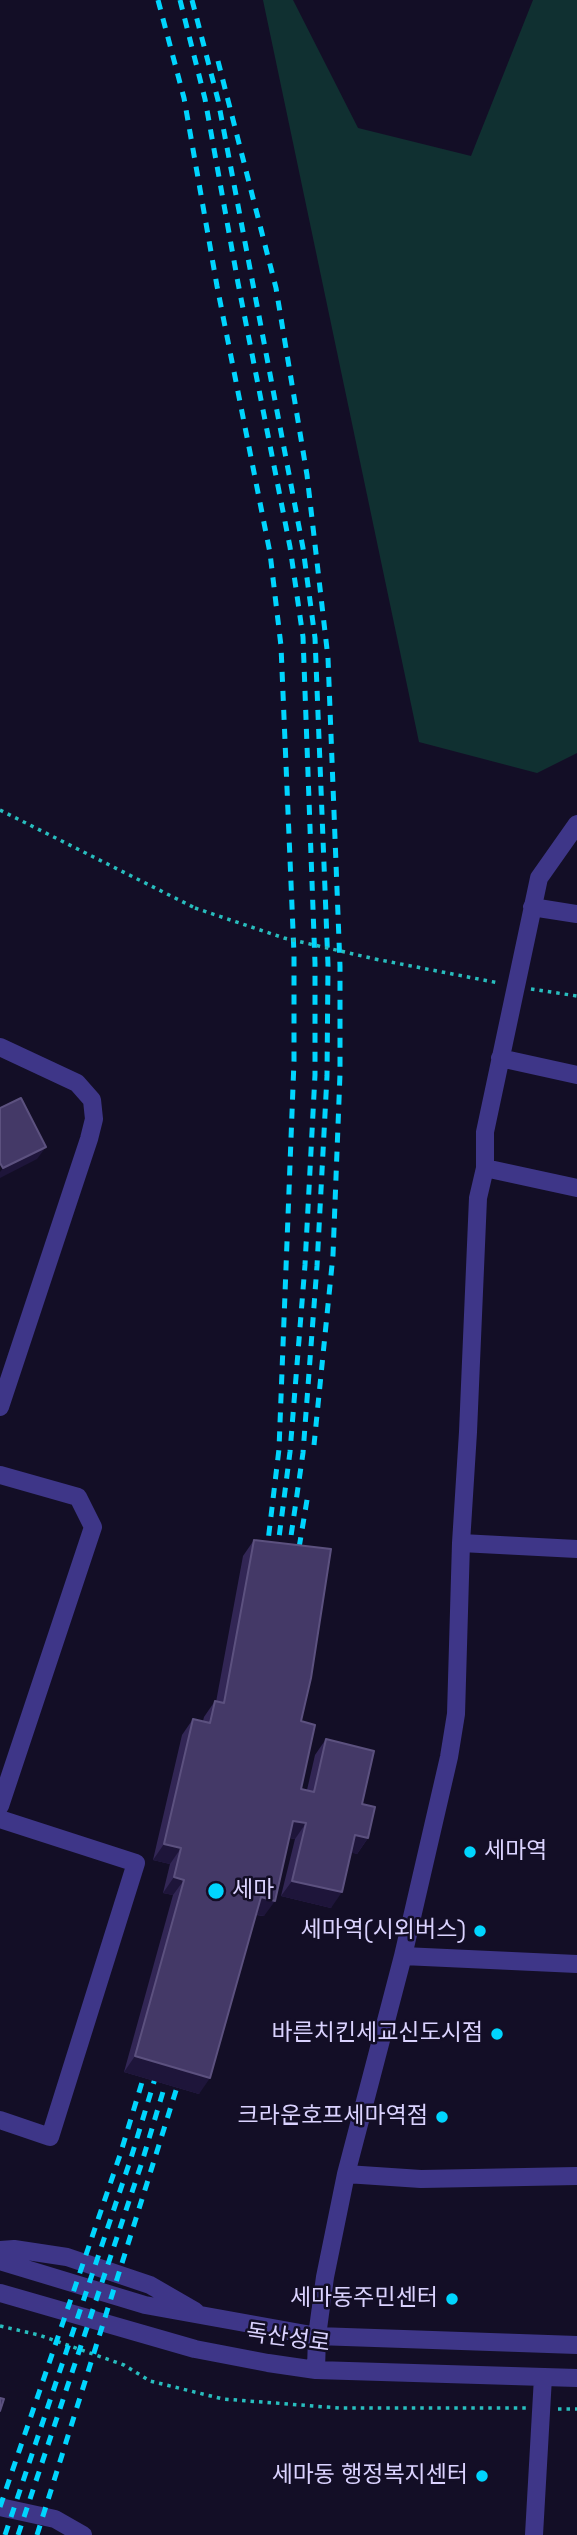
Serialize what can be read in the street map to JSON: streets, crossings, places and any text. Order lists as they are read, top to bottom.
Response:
{
  "streets": {
    "street": ["독산성로"]
  },
  "places": [
    "세마역",
    "세마",
    "세마역(시외버스)",
    "바른치킨세교신도시점",
    "크라운호프세마역점",
    "세마동주민센터",
    "세마동 행정복지센터"
  ]
}
